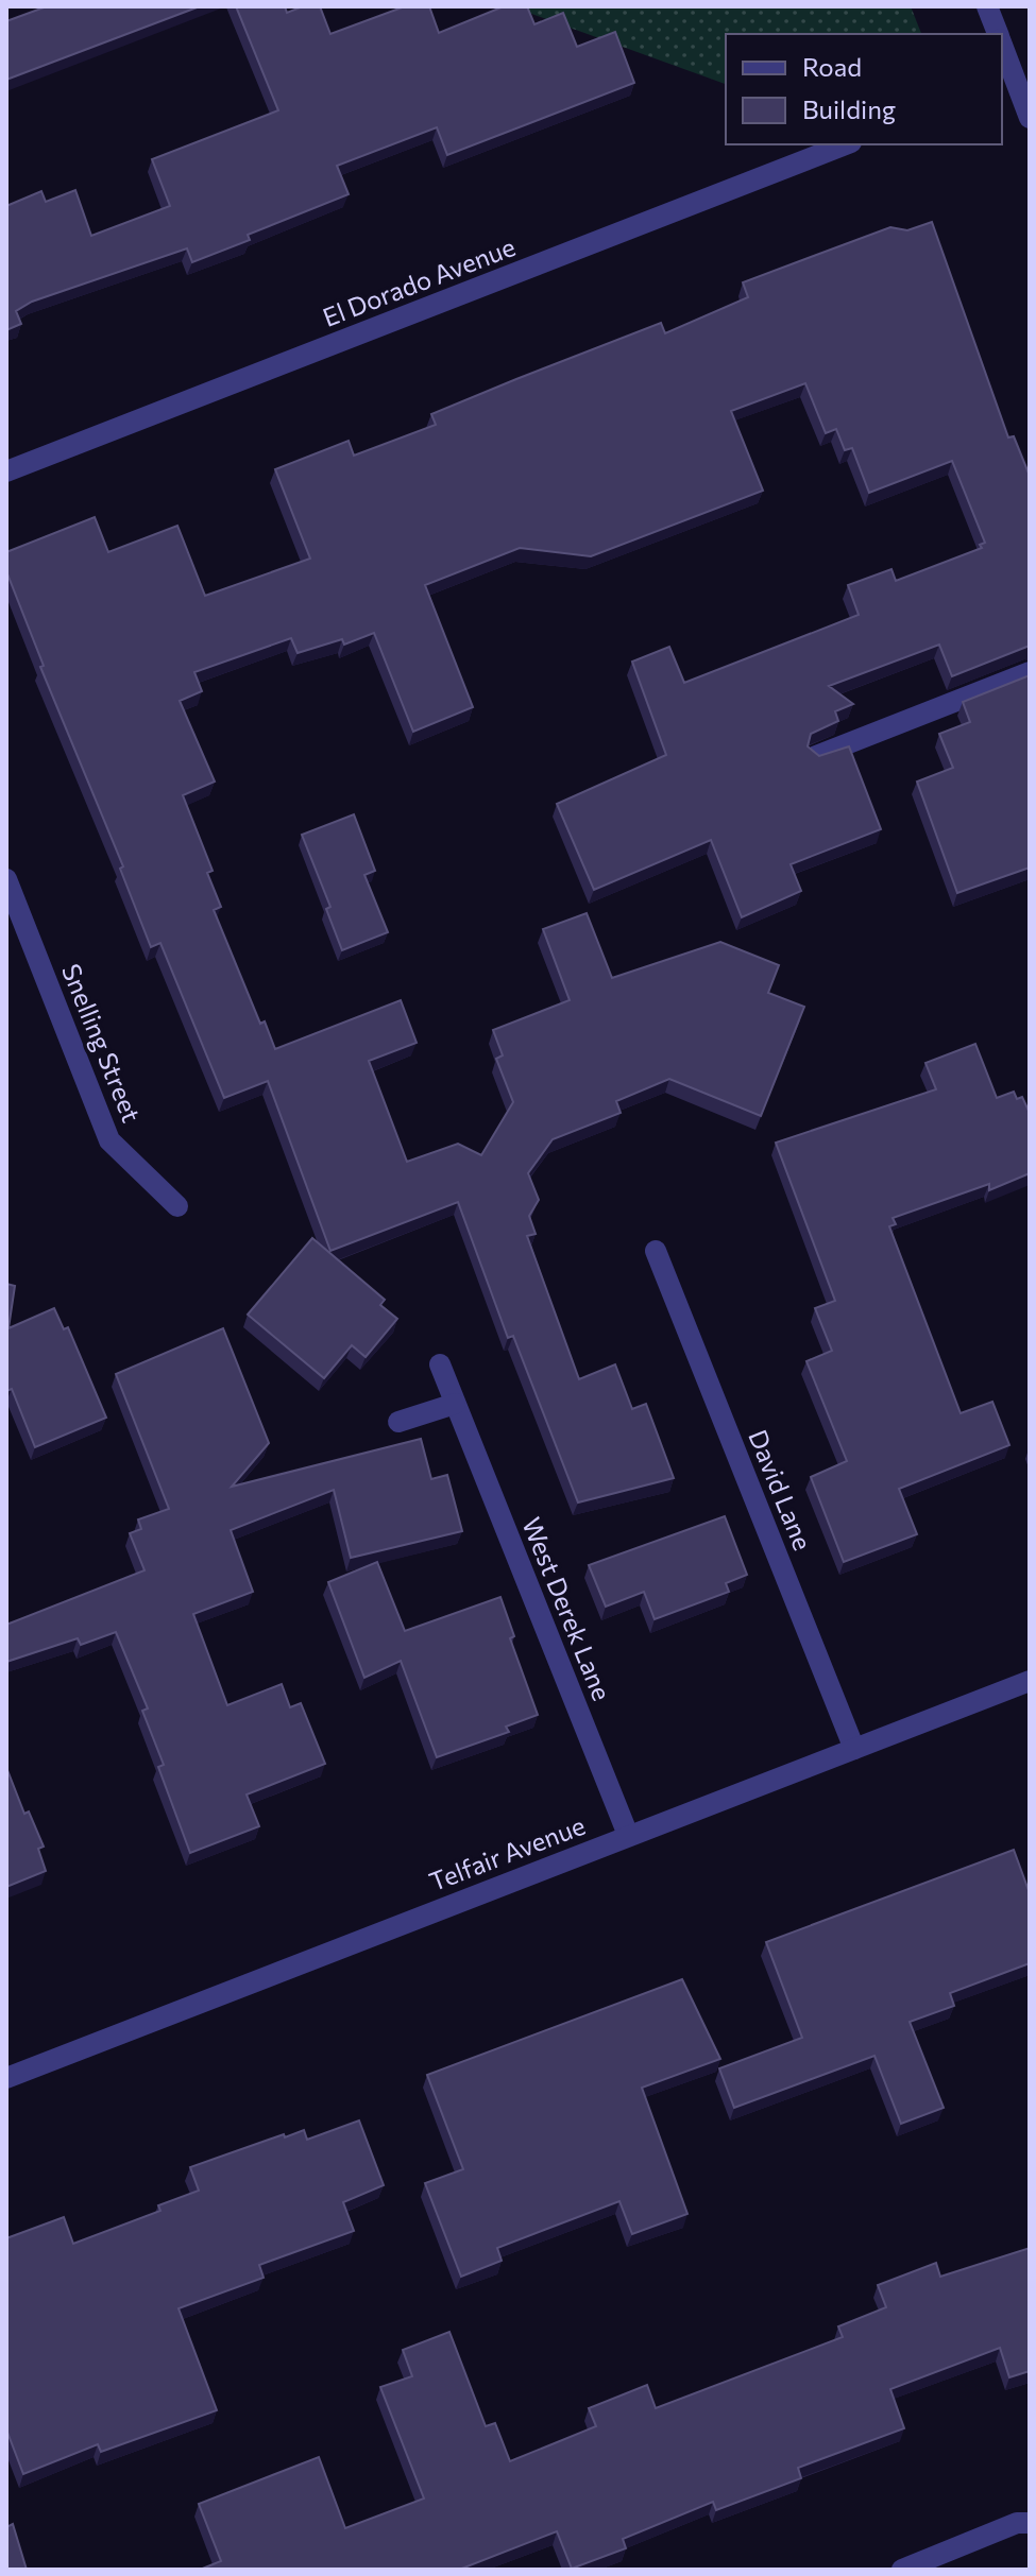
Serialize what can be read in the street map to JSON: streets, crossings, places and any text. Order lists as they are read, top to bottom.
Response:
{
  "streets": {
    "street": [
      "El Dorado Avenue",
      "Snelling Street",
      "David Lane",
      "West Derek Lane",
      "Telfair Avenue"
    ]
  },
  "crossings": [
    ["David Lane", "Telfair Avenue"],
    ["West Derek Lane", "Telfair Avenue"]
  ],
  "legend": ["Road", "Building"]
}
